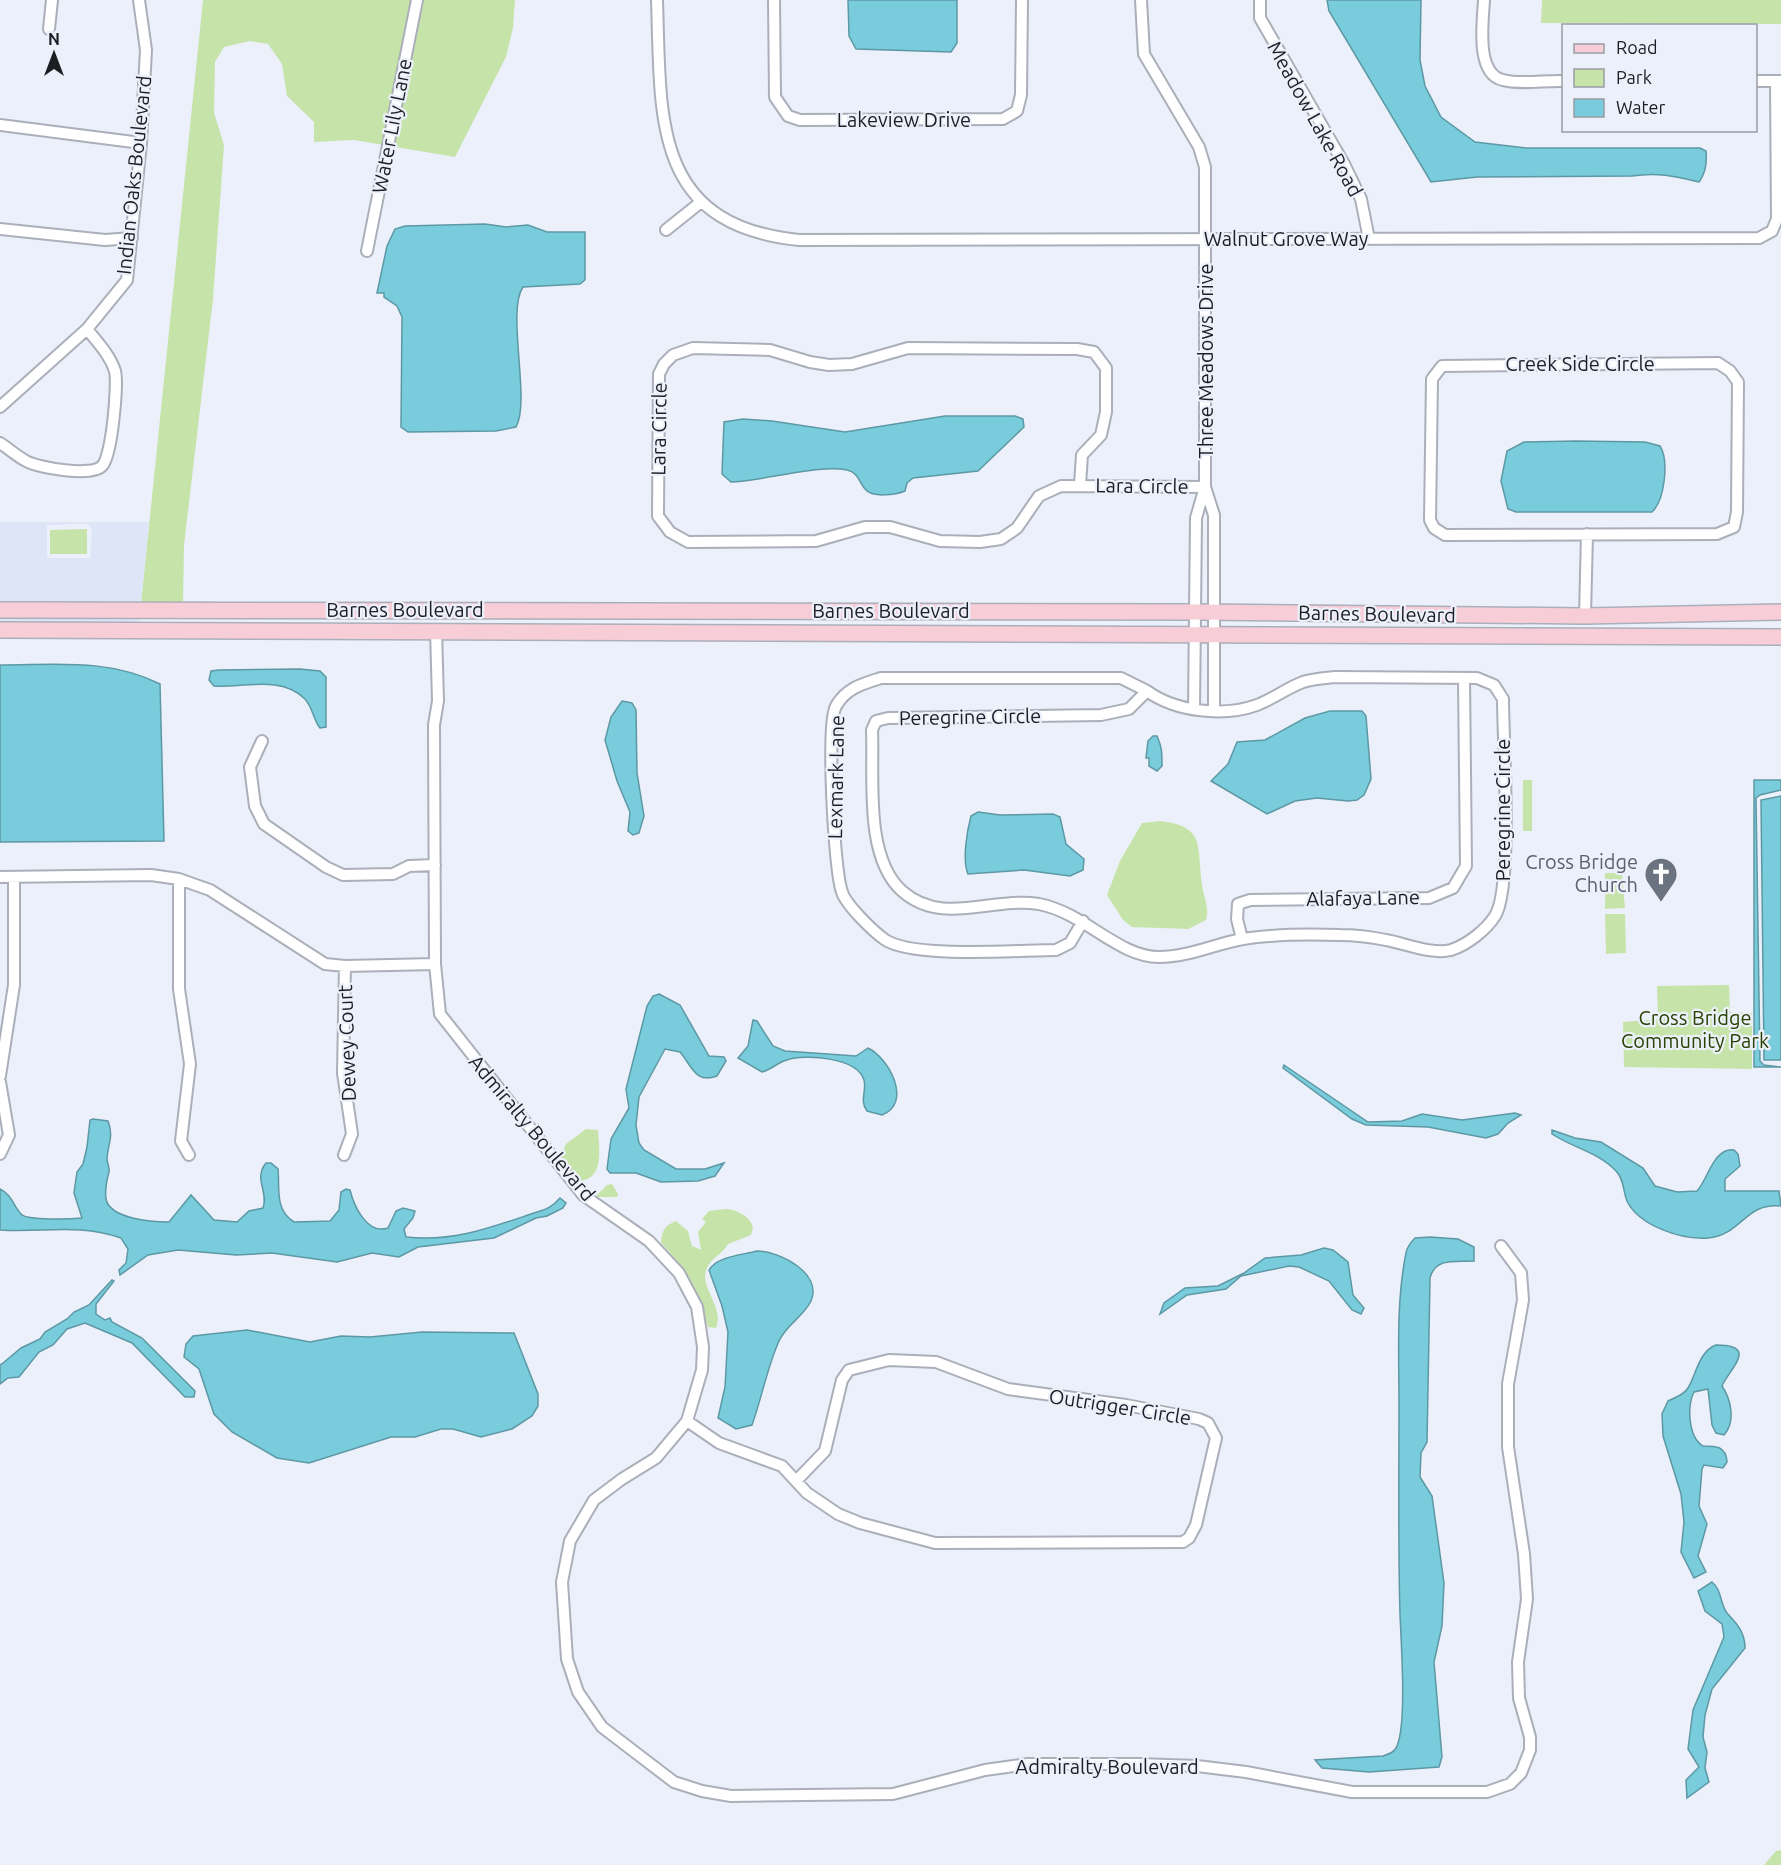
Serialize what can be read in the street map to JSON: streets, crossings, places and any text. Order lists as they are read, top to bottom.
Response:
{
  "streets": {
    "main road": ["Barnes Boulevard"],
    "street": [
      "Meadow Lake Road",
      "Lakeview Drive",
      "Water Lily Lane",
      "Indian Oaks Boulevard",
      "Walnut Grove Way",
      "Three Meadows Drive",
      "Creek Side Circle",
      "Lara Circle",
      "Peregrine Circle",
      "Lexmark Lane",
      "Alafaya Lane",
      "Dewey Court",
      "Admiralty Boulevard",
      "Outrigger Circle"
    ]
  },
  "crossings": [
    ["Meadow Lake Road", "Walnut Grove Way"],
    ["Walnut Grove Way", "Three Meadows Drive"],
    ["Three Meadows Drive", "Lara Circle"],
    ["Three Meadows Drive", "Barnes Boulevard"],
    ["Barnes Boulevard", "Admiralty Boulevard"],
    ["Peregrine Circle", "Lexmark Lane"],
    ["Peregrine Circle", "Alafaya Lane"],
    ["Admiralty Boulevard", "Outrigger Circle"]
  ],
  "parks": ["Cross Bridge Community Park"],
  "places": {
    "church": ["Cross Bridge Church"]
  },
  "legend": ["Road", "Park", "Water"],
  "north": "top"
}
